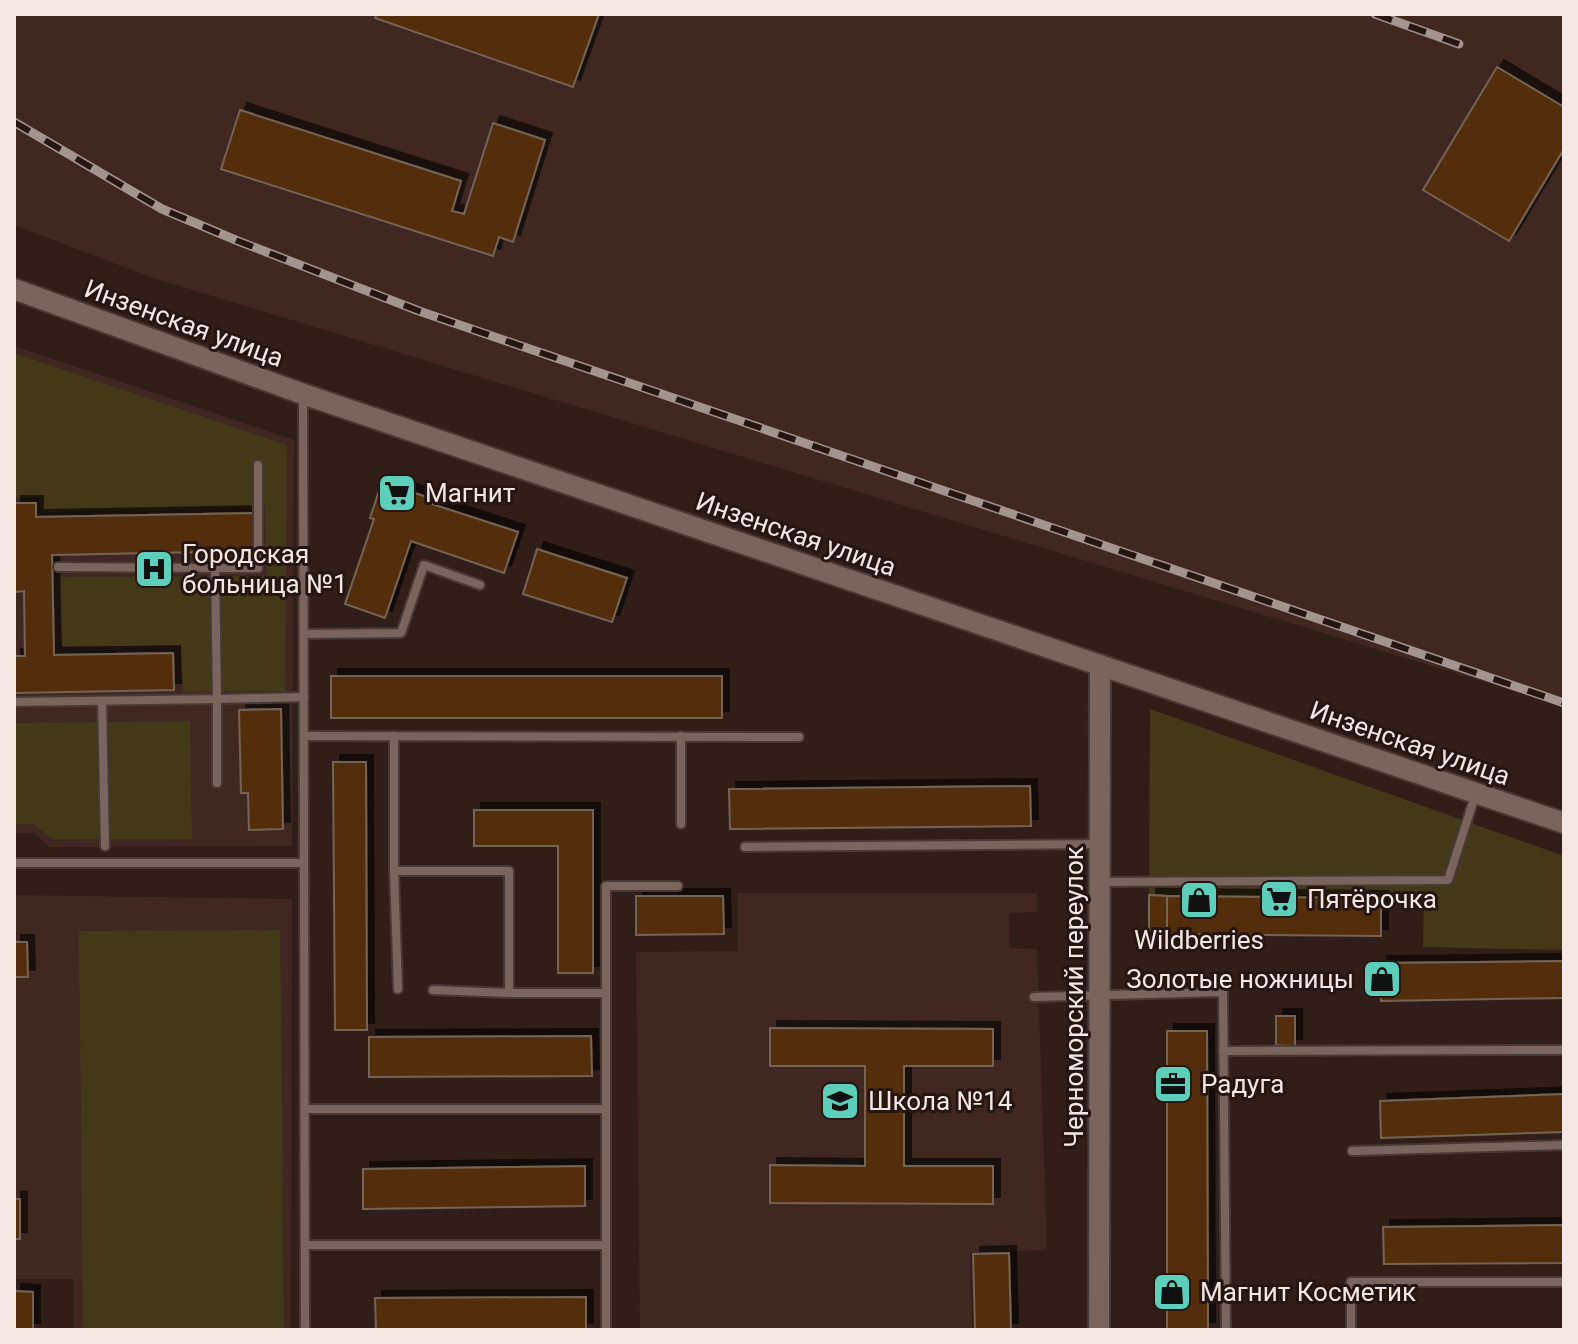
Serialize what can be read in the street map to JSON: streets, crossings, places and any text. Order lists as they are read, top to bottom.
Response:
{
  "streets": {
    "street": ["Инзенская улица", "Черноморский переулок"]
  },
  "crossings": [
    ["Инзенская улица", "Черноморский переулок"]
  ],
  "places": {
    "supermarket": ["Магнит", "Пятёрочка"],
    "hospital": ["Городская больница №1"],
    "shop": ["Wildberries", "Золотые ножницы", "Магнит Косметик"],
    "office": ["Радуга"],
    "school or university": ["Школа №14"]
  }
}
